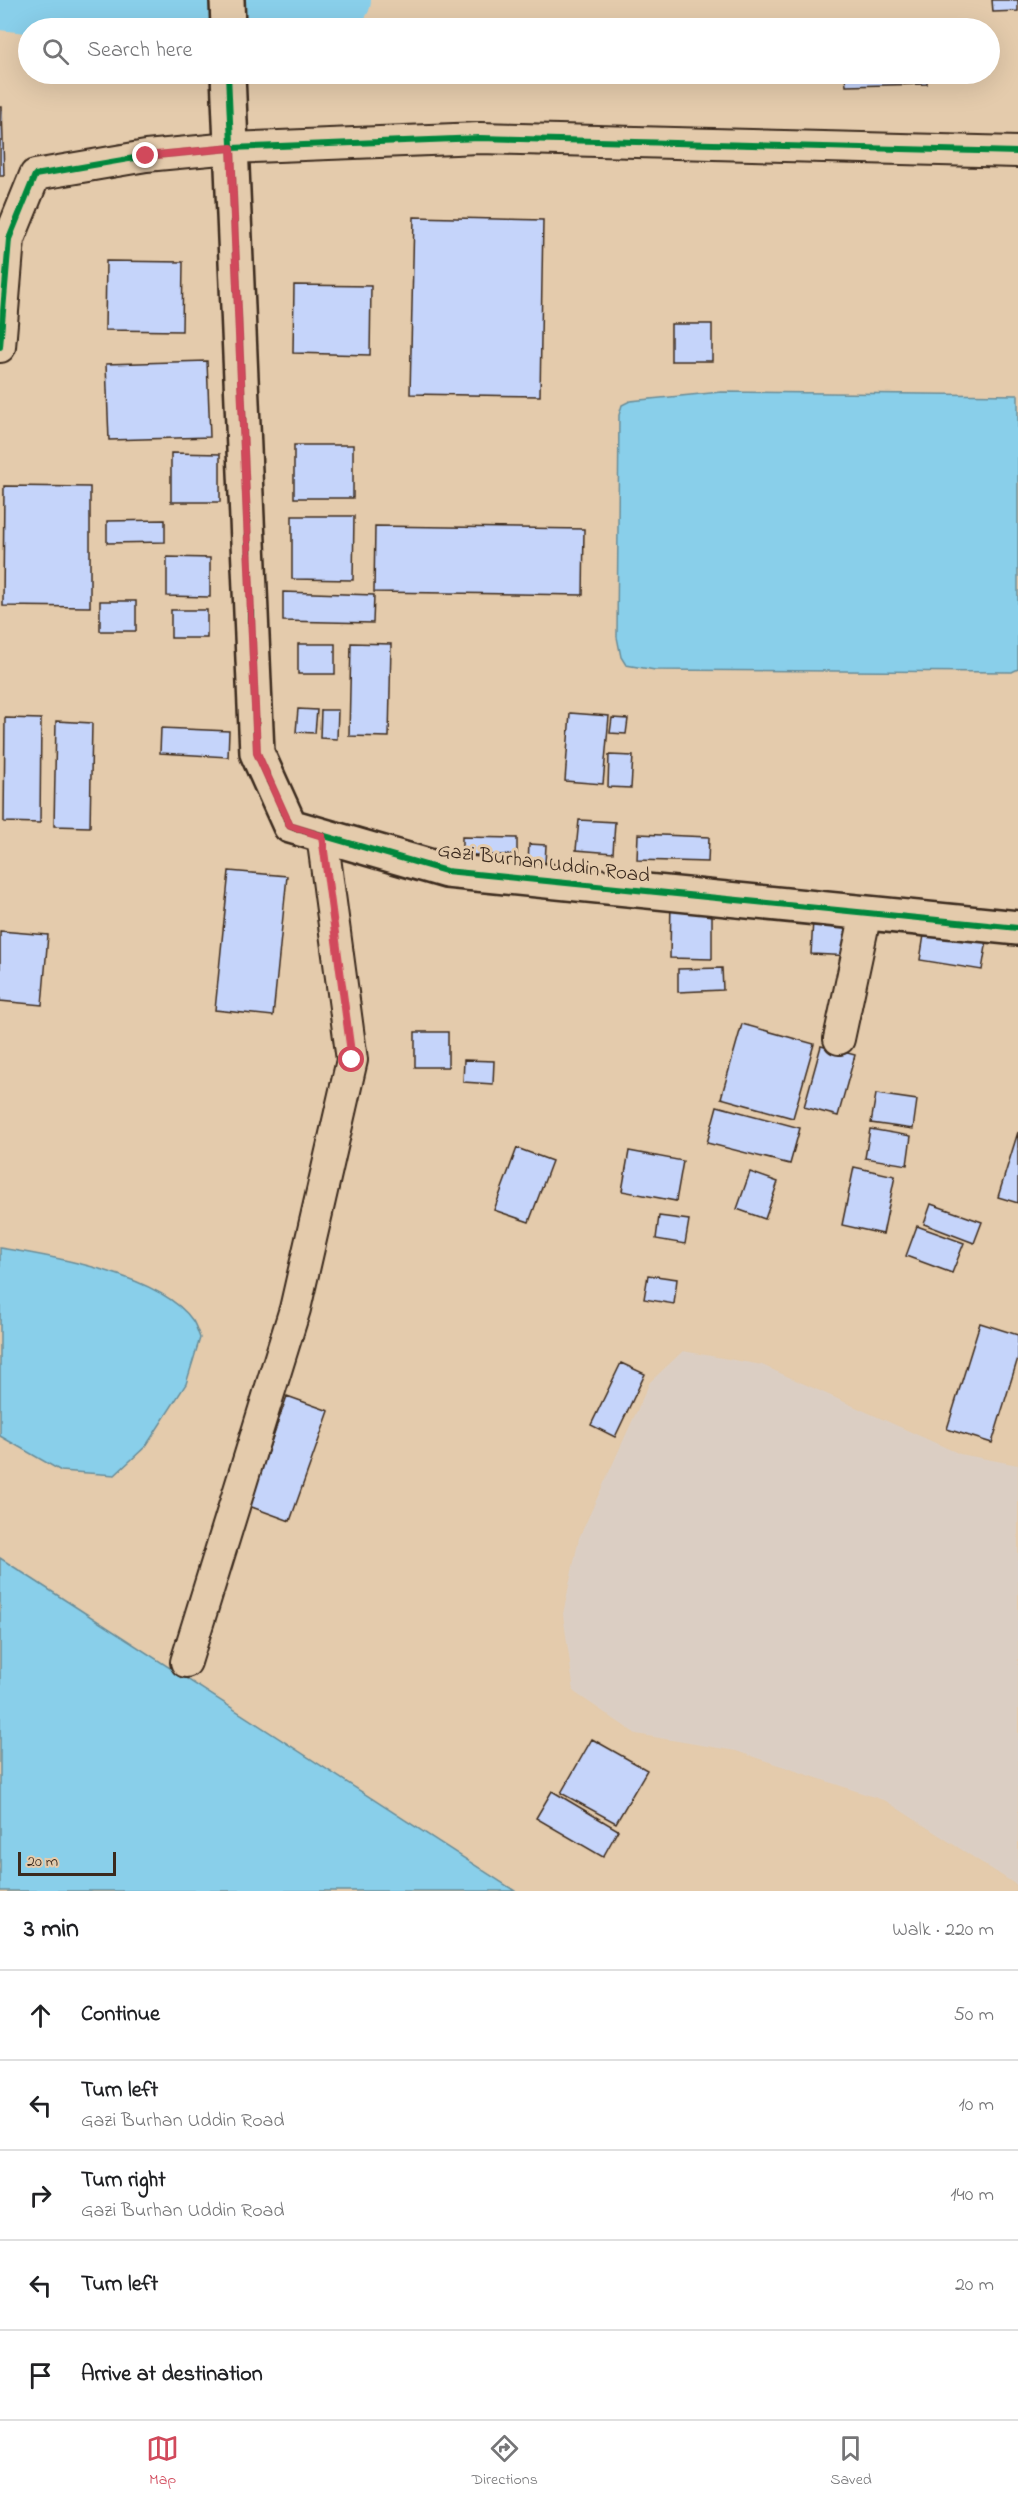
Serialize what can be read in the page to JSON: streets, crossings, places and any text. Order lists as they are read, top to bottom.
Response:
{
  "streets": {
    "street": ["Gazi Burhan Uddin Road"]
  },
  "scale_bar": "20 m",
  "page": {
    "search": "Search here",
    "scale": "20 m",
    "heading": ["3 min", "Walk · 220 m"],
    "list": [
      ["Continue", "50 m"],
      ["Turn left", "Gazi Burhan Uddin Road", "10 m"],
      ["Turn right", "Gazi Burhan Uddin Road", "140 m"],
      ["Turn left", "20 m"],
      "Arrive at destination"
    ],
    "nav": ["Map", "Directions", "Saved"]
  }
}
